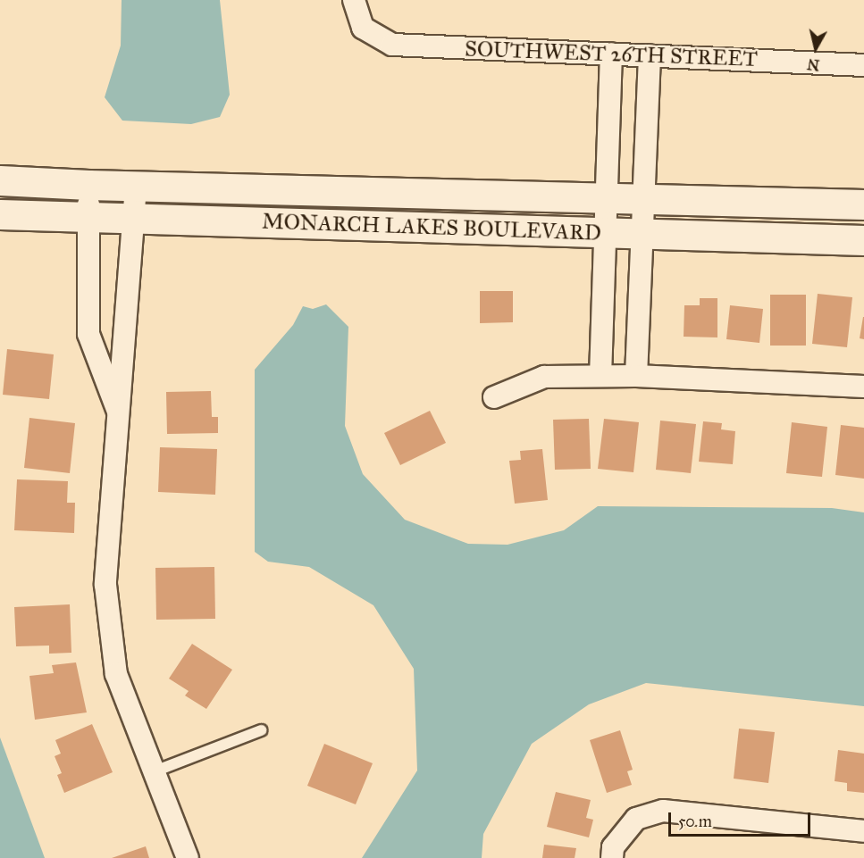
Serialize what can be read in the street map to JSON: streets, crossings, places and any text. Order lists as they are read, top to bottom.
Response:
{
  "streets": {
    "street": ["SOUTHWEST 26TH STREET", "MONARCH LAKES BOULEVARD"]
  },
  "scale_bar": "50 m",
  "north": "bottom"
}
